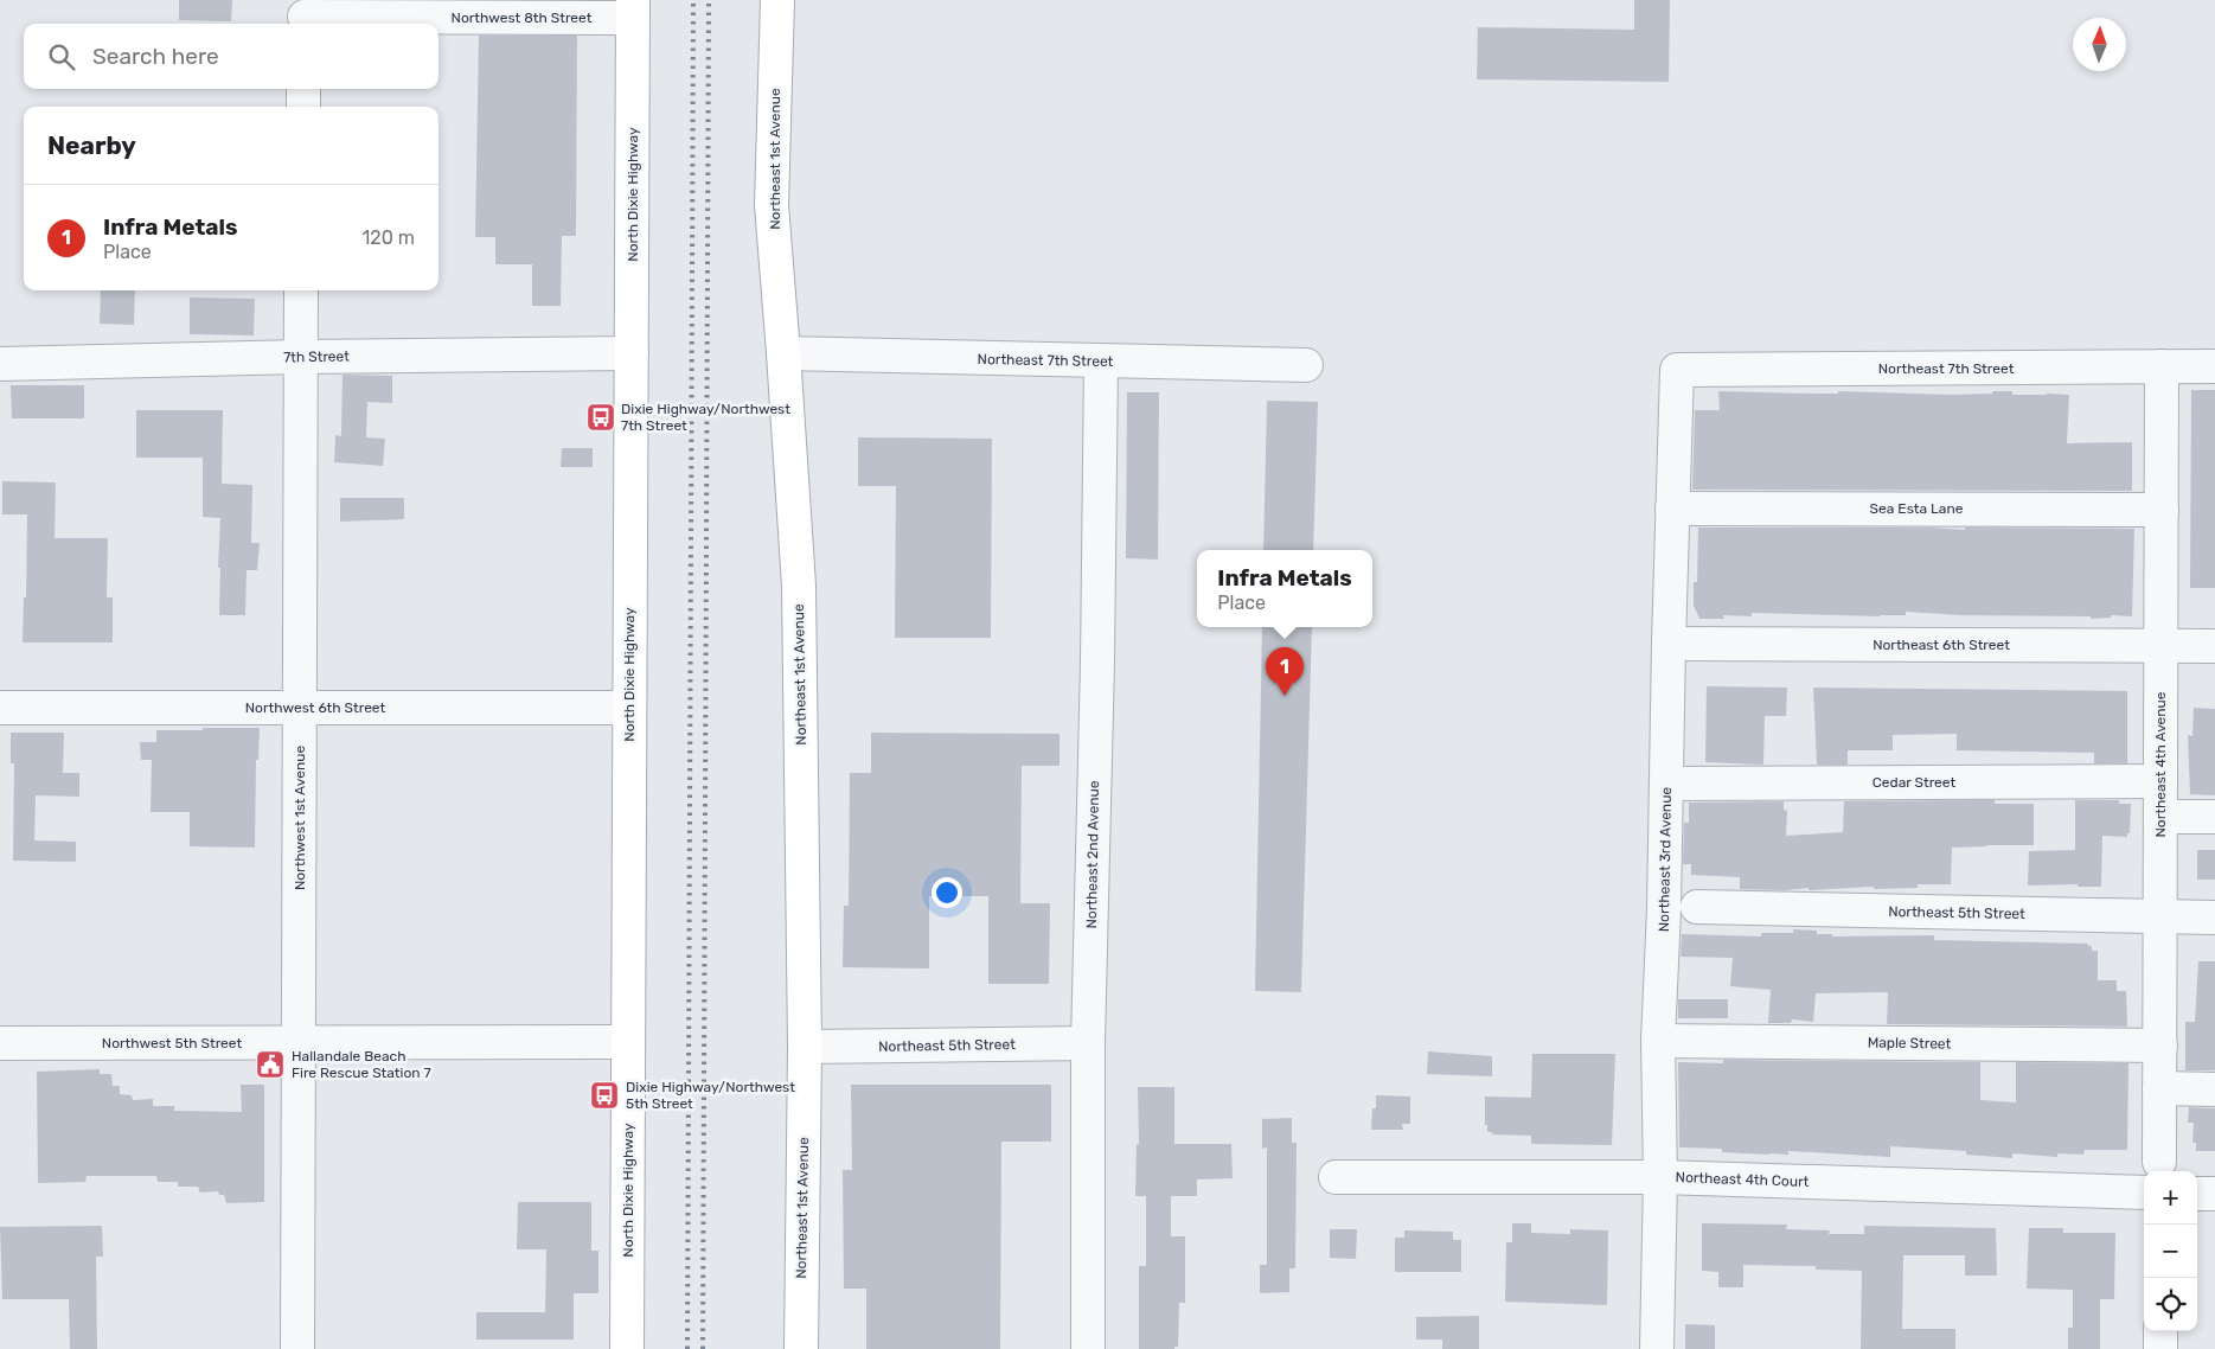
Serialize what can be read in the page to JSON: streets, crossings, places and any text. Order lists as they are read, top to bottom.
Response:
{
  "streets": {
    "main road": ["Northeast 1st Avenue", "North Dixie Highway"],
    "street": [
      "Northwest 8th Street",
      "7th Street",
      "Northeast 7th Street",
      "Sea Esta Lane",
      "Northeast 6th Street",
      "Northwest 6th Street",
      "Northeast 4th Avenue",
      "Cedar Street",
      "Northwest 1st Avenue",
      "Northeast 2nd Avenue",
      "Northeast 3rd Avenue",
      "Northeast 5th Street",
      "Northwest 5th Street",
      "Maple Street",
      "Northeast 4th Court"
    ]
  },
  "crossings": [
    ["Northwest 8th Street", "North Dixie Highway"],
    ["Northeast 1st Avenue", "Northeast 7th Street"],
    ["Northeast 1st Avenue", "Northeast 5th Street"],
    ["North Dixie Highway", "7th Street"],
    ["North Dixie Highway", "Northwest 6th Street"],
    ["North Dixie Highway", "Northwest 5th Street"],
    ["7th Street", "Northwest 1st Avenue"],
    ["Northeast 7th Street", "Northeast 4th Avenue"],
    ["Northeast 7th Street", "Northeast 2nd Avenue"],
    ["Northeast 7th Street", "Northeast 3rd Avenue"],
    ["Sea Esta Lane", "Northeast 4th Avenue"],
    ["Sea Esta Lane", "Northeast 3rd Avenue"],
    ["Northeast 6th Street", "Northeast 4th Avenue"],
    ["Northeast 6th Street", "Northeast 3rd Avenue"],
    ["Northwest 6th Street", "Northwest 1st Avenue"],
    ["Northeast 4th Avenue", "Cedar Street"],
    ["Northeast 4th Avenue", "Northeast 5th Street"],
    ["Northeast 4th Avenue", "Maple Street"],
    ["Cedar Street", "Northeast 3rd Avenue"],
    ["Northwest 1st Avenue", "Northwest 5th Street"],
    ["Northeast 2nd Avenue", "Northeast 5th Street"],
    ["Northeast 3rd Avenue", "Maple Street"],
    ["Northeast 3rd Avenue", "Northeast 4th Court"]
  ],
  "places": {
    "bus stop": ["Dixie Highway/Northwest 7th Street", "Dixie Highway/Northwest 5th Street"],
    "public building": ["Hallandale Beach Fire Rescue Station 7"]
  },
  "north": "top",
  "page": {
    "search": "Search here",
    "heading": "Nearby",
    "list": [
      {
        "mark": "1",
        "name": "Infra Metals",
        "note": "Place",
        "value": "120 m"
      }
    ],
    "popup": ["Infra Metals", "Place"],
    "pins": "1",
    "map_buttons": ["+", "−"]
  }
}
